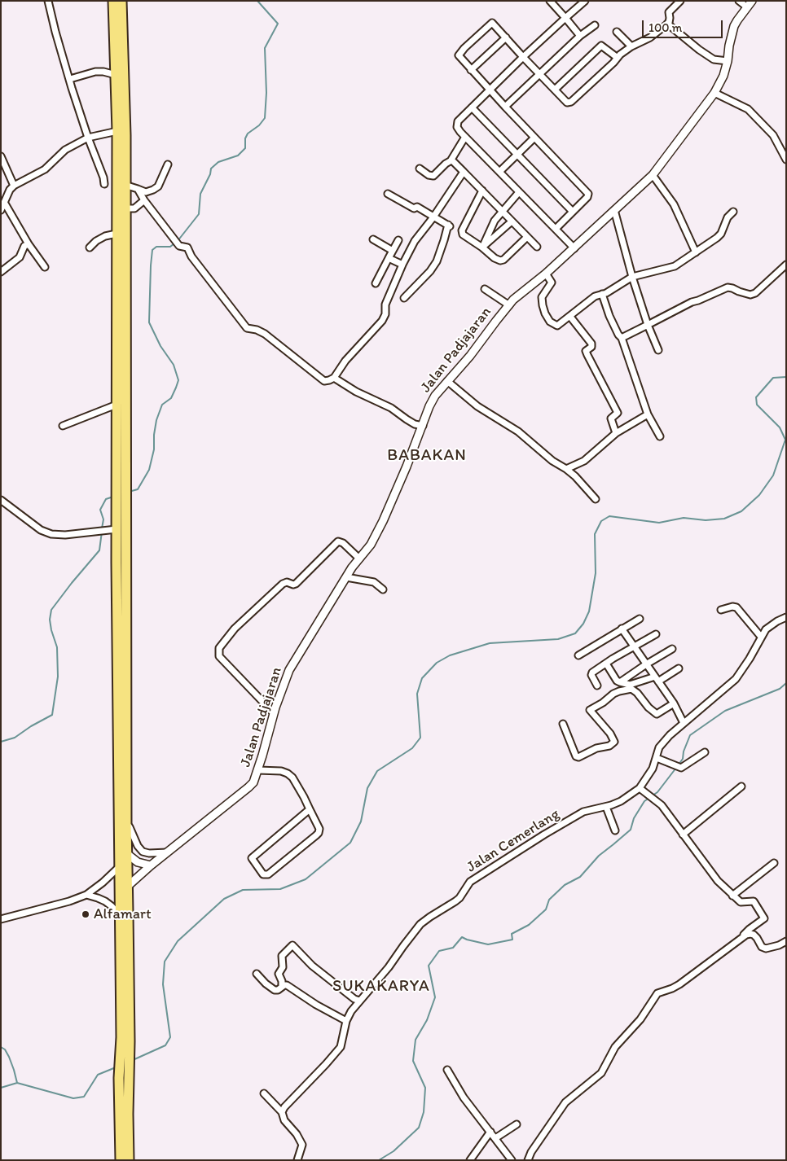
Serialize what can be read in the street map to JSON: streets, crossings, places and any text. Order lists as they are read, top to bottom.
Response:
{
  "streets": {
    "street": ["Jalan Padjajaran", "Jalan Cemerlang"]
  },
  "districts": ["BABAKAN", "SUKAKARYA"],
  "places": ["Alfamart"],
  "scale_bar": "100 m"
}
